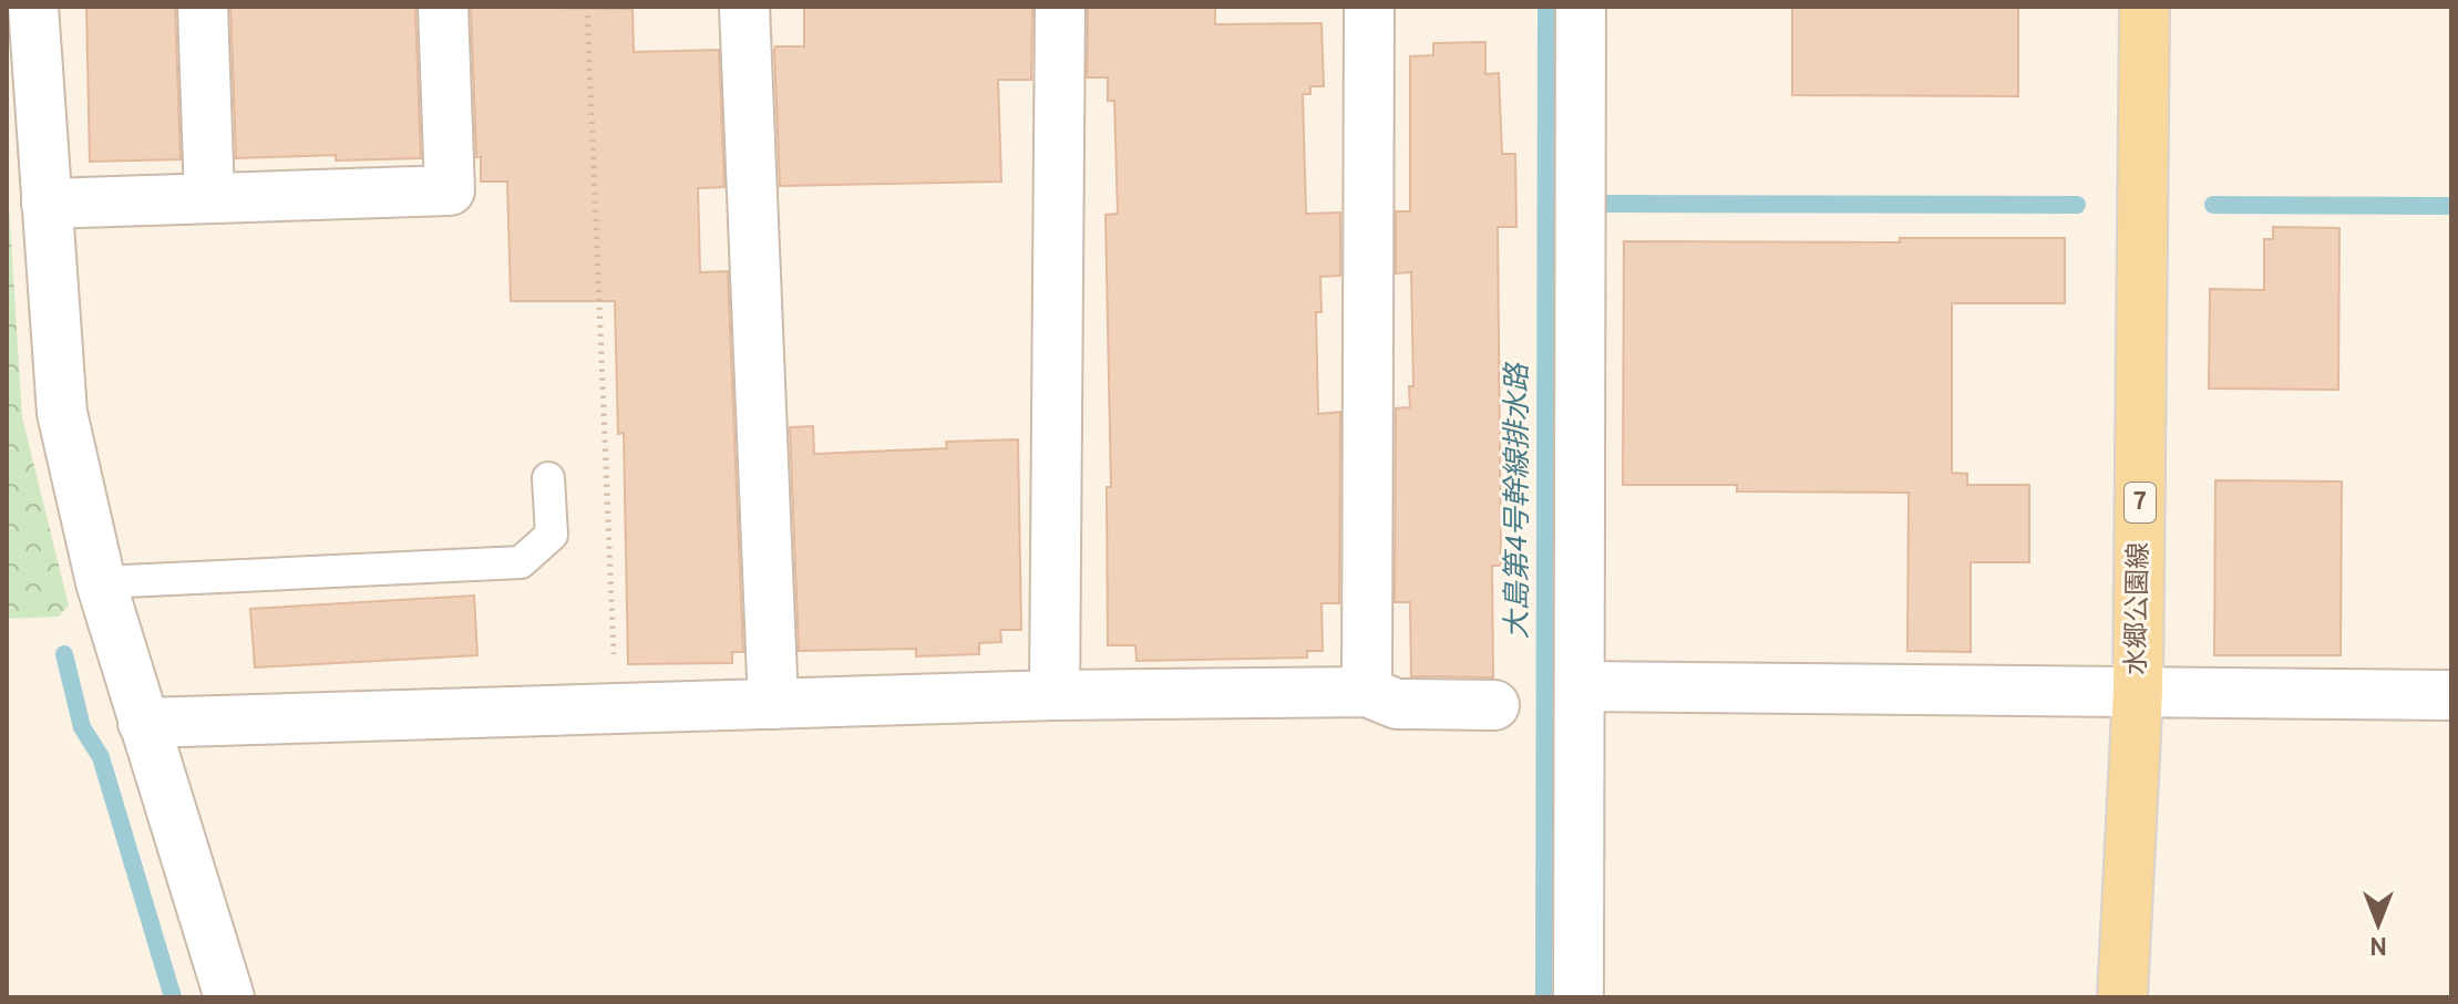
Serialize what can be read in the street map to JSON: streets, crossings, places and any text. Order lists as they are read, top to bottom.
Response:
{
  "streets": {
    "main road": ["7", "水郷公園線"]
  },
  "water": ["大島第4号幹線排水路"],
  "north": "bottom"
}
